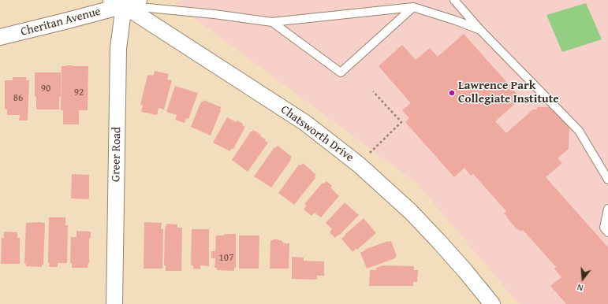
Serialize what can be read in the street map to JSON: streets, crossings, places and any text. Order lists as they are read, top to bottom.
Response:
{
  "streets": {
    "street": ["Cheritan Avenue", "Chatsworth Drive", "Greer Road"]
  },
  "crossings": [
    ["Cheritan Avenue", "Chatsworth Drive"],
    ["Cheritan Avenue", "Greer Road"],
    ["Chatsworth Drive", "Greer Road"]
  ],
  "places": ["Lawrence Park Collegiate Institute"],
  "house_numbers": [
    "90",
    "92",
    "86",
    "107"
  ],
  "north": "bottom"
}
